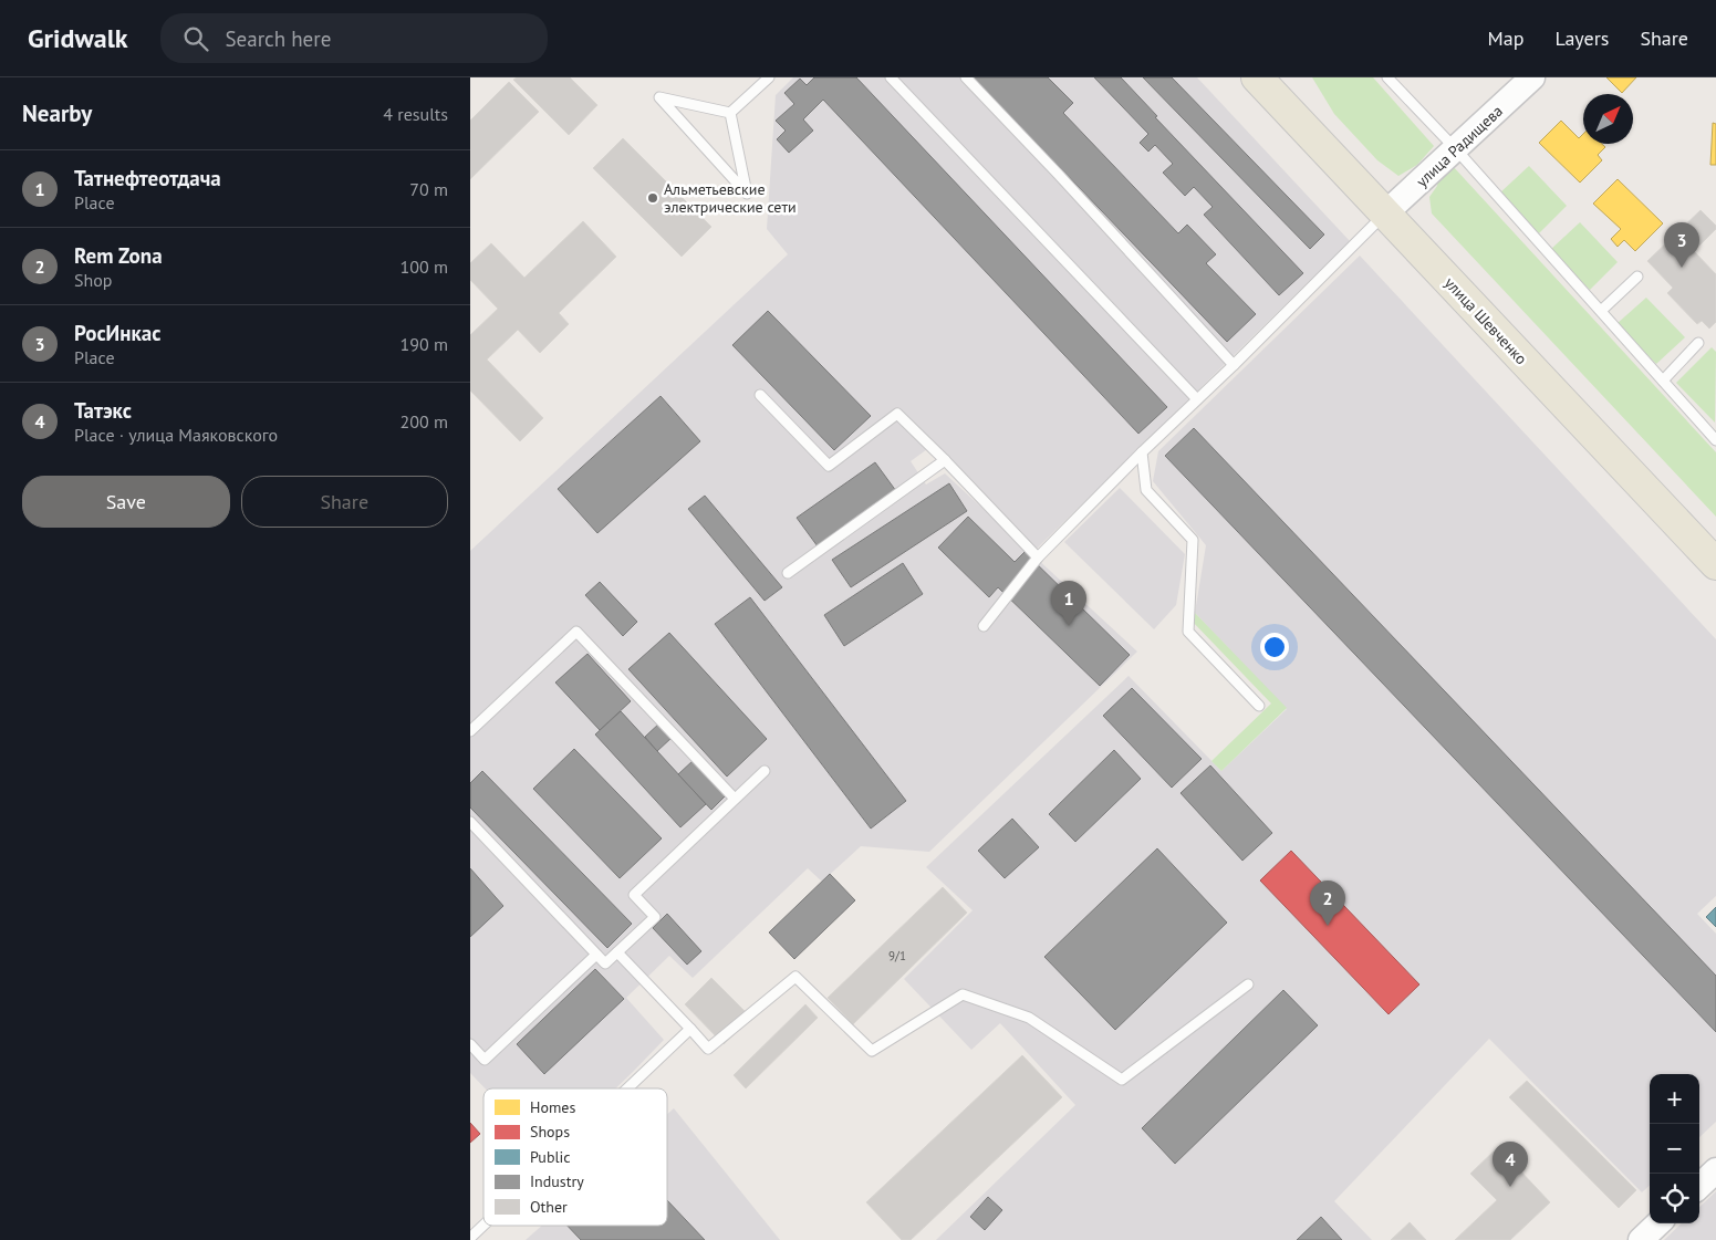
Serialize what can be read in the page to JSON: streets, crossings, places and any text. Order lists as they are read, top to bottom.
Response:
{
  "streets": {
    "main road": ["улица Шевченко"],
    "street": ["улица Радищева"]
  },
  "crossings": [
    ["улица Радищева", "улица Шевченко"]
  ],
  "places": ["Альметьевские электрические сети"],
  "house_numbers": ["9/1"],
  "legend": [
    "Homes",
    "Shops",
    "Public",
    "Industry",
    "Other"
  ],
  "north": "top right",
  "page": {
    "header": "Gridwalk",
    "search": "Search here",
    "nav": ["Map", "Layers", "Share"],
    "heading": ["Nearby", "4 results"],
    "list": [
      {
        "mark": "1",
        "name": "Татнефтеотдача",
        "note": "Place",
        "value": "70 m"
      },
      {
        "mark": "2",
        "name": "Rem Zona",
        "note": "Shop",
        "value": "100 m"
      },
      {
        "mark": "3",
        "name": "РосИнкас",
        "note": "Place",
        "value": "190 m"
      },
      {
        "mark": "4",
        "name": "Татэкс",
        "note": "Place · улица Маяковского",
        "value": "200 m"
      }
    ],
    "pins": [
      "3",
      "1",
      "2",
      "4"
    ],
    "buttons": ["Save", "Share"],
    "map_buttons": ["+", "−"]
  }
}
